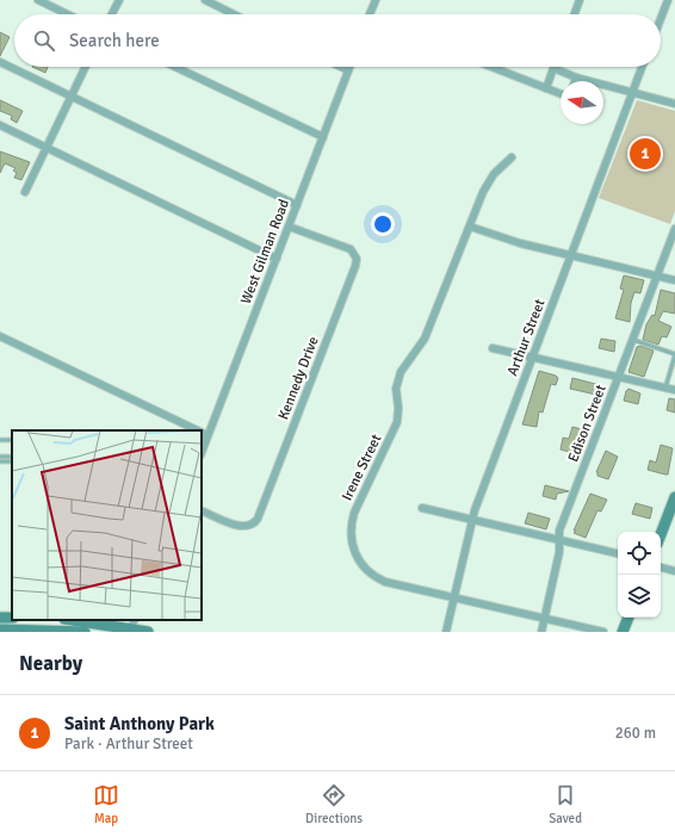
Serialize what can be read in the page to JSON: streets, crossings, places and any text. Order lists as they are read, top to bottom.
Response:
{
  "streets": {
    "street": [
      "West Gilman Road",
      "Arthur Street",
      "Kennedy Drive",
      "Edison Street",
      "Irene Street"
    ]
  },
  "crossings": [
    ["West Gilman Road", "Kennedy Drive"],
    ["Arthur Street", "Irene Street"],
    ["Edison Street", "Irene Street"]
  ],
  "north": "left",
  "page": {
    "search": "Search here",
    "pins": "1",
    "heading": "Nearby",
    "list": [
      {
        "mark": "1",
        "name": "Saint Anthony Park",
        "note": "Park · Arthur Street",
        "value": "260 m"
      }
    ],
    "nav": ["Map", "Directions", "Saved"]
  }
}
